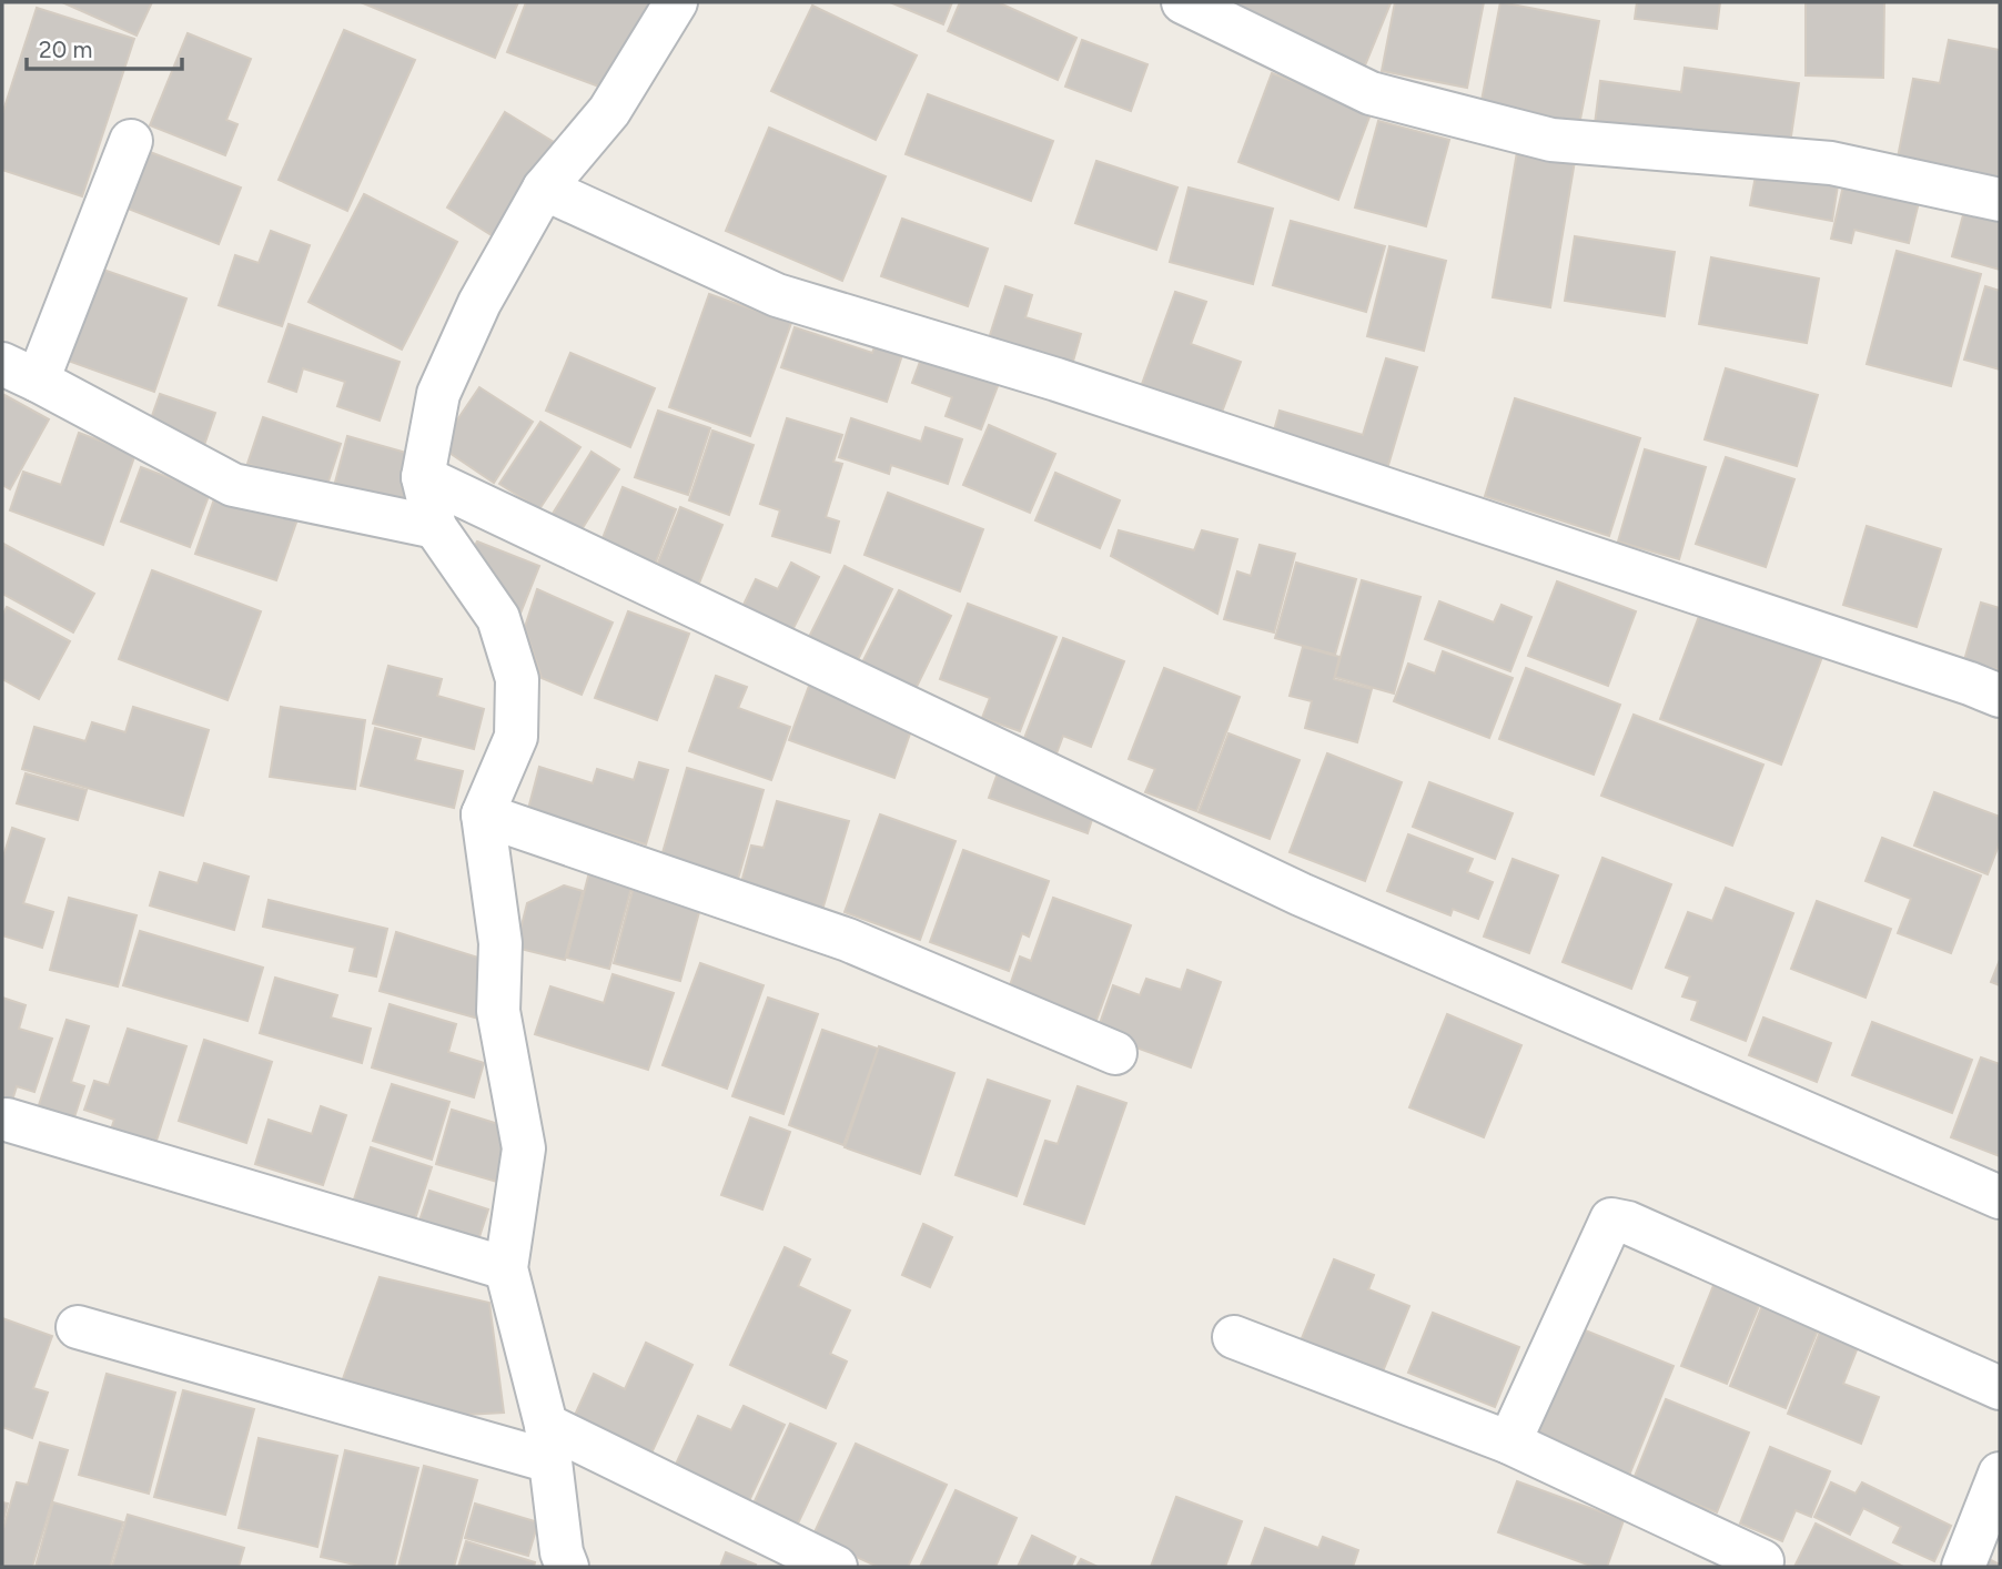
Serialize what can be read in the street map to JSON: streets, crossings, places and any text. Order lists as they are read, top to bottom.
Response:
{
  "scale_bar": "20 m"
}
